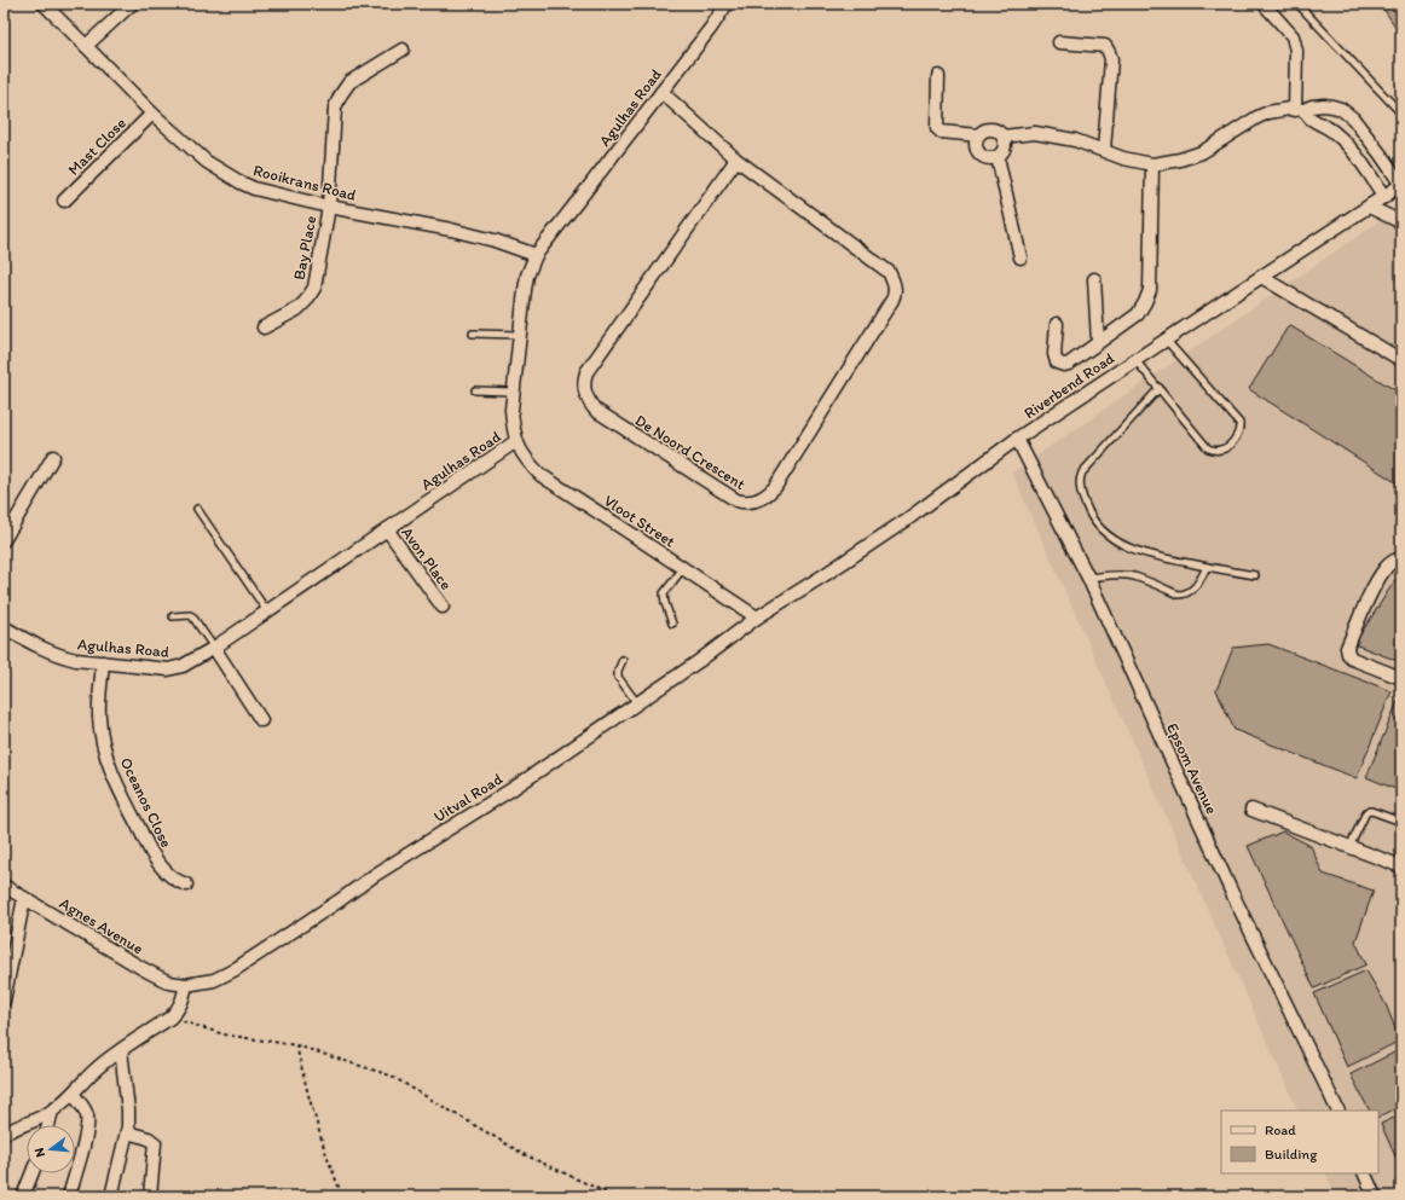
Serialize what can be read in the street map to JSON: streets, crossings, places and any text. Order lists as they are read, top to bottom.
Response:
{
  "streets": {
    "street": [
      "Agulhas Road",
      "Mast Close",
      "Rooikrans Road",
      "Bay Place",
      "Riverbend Road",
      "De Noord Crescent",
      "Vloot Street",
      "Avon Place",
      "Epsom Avenue",
      "Uitval Road",
      "Oceanos Close",
      "Agnes Avenue"
    ]
  },
  "crossings": [
    ["Agulhas Road", "Rooikrans Road"],
    ["Agulhas Road", "De Noord Crescent"],
    ["Agulhas Road", "Vloot Street"],
    ["Agulhas Road", "Avon Place"],
    ["Agulhas Road", "Oceanos Close"],
    ["Mast Close", "Rooikrans Road"],
    ["Rooikrans Road", "Bay Place"],
    ["Riverbend Road", "Vloot Street"],
    ["Riverbend Road", "Epsom Avenue"],
    ["Riverbend Road", "Uitval Road"],
    ["Vloot Street", "Uitval Road"],
    ["Uitval Road", "Agnes Avenue"]
  ],
  "legend": ["Road", "Building"],
  "north": "left"
}
